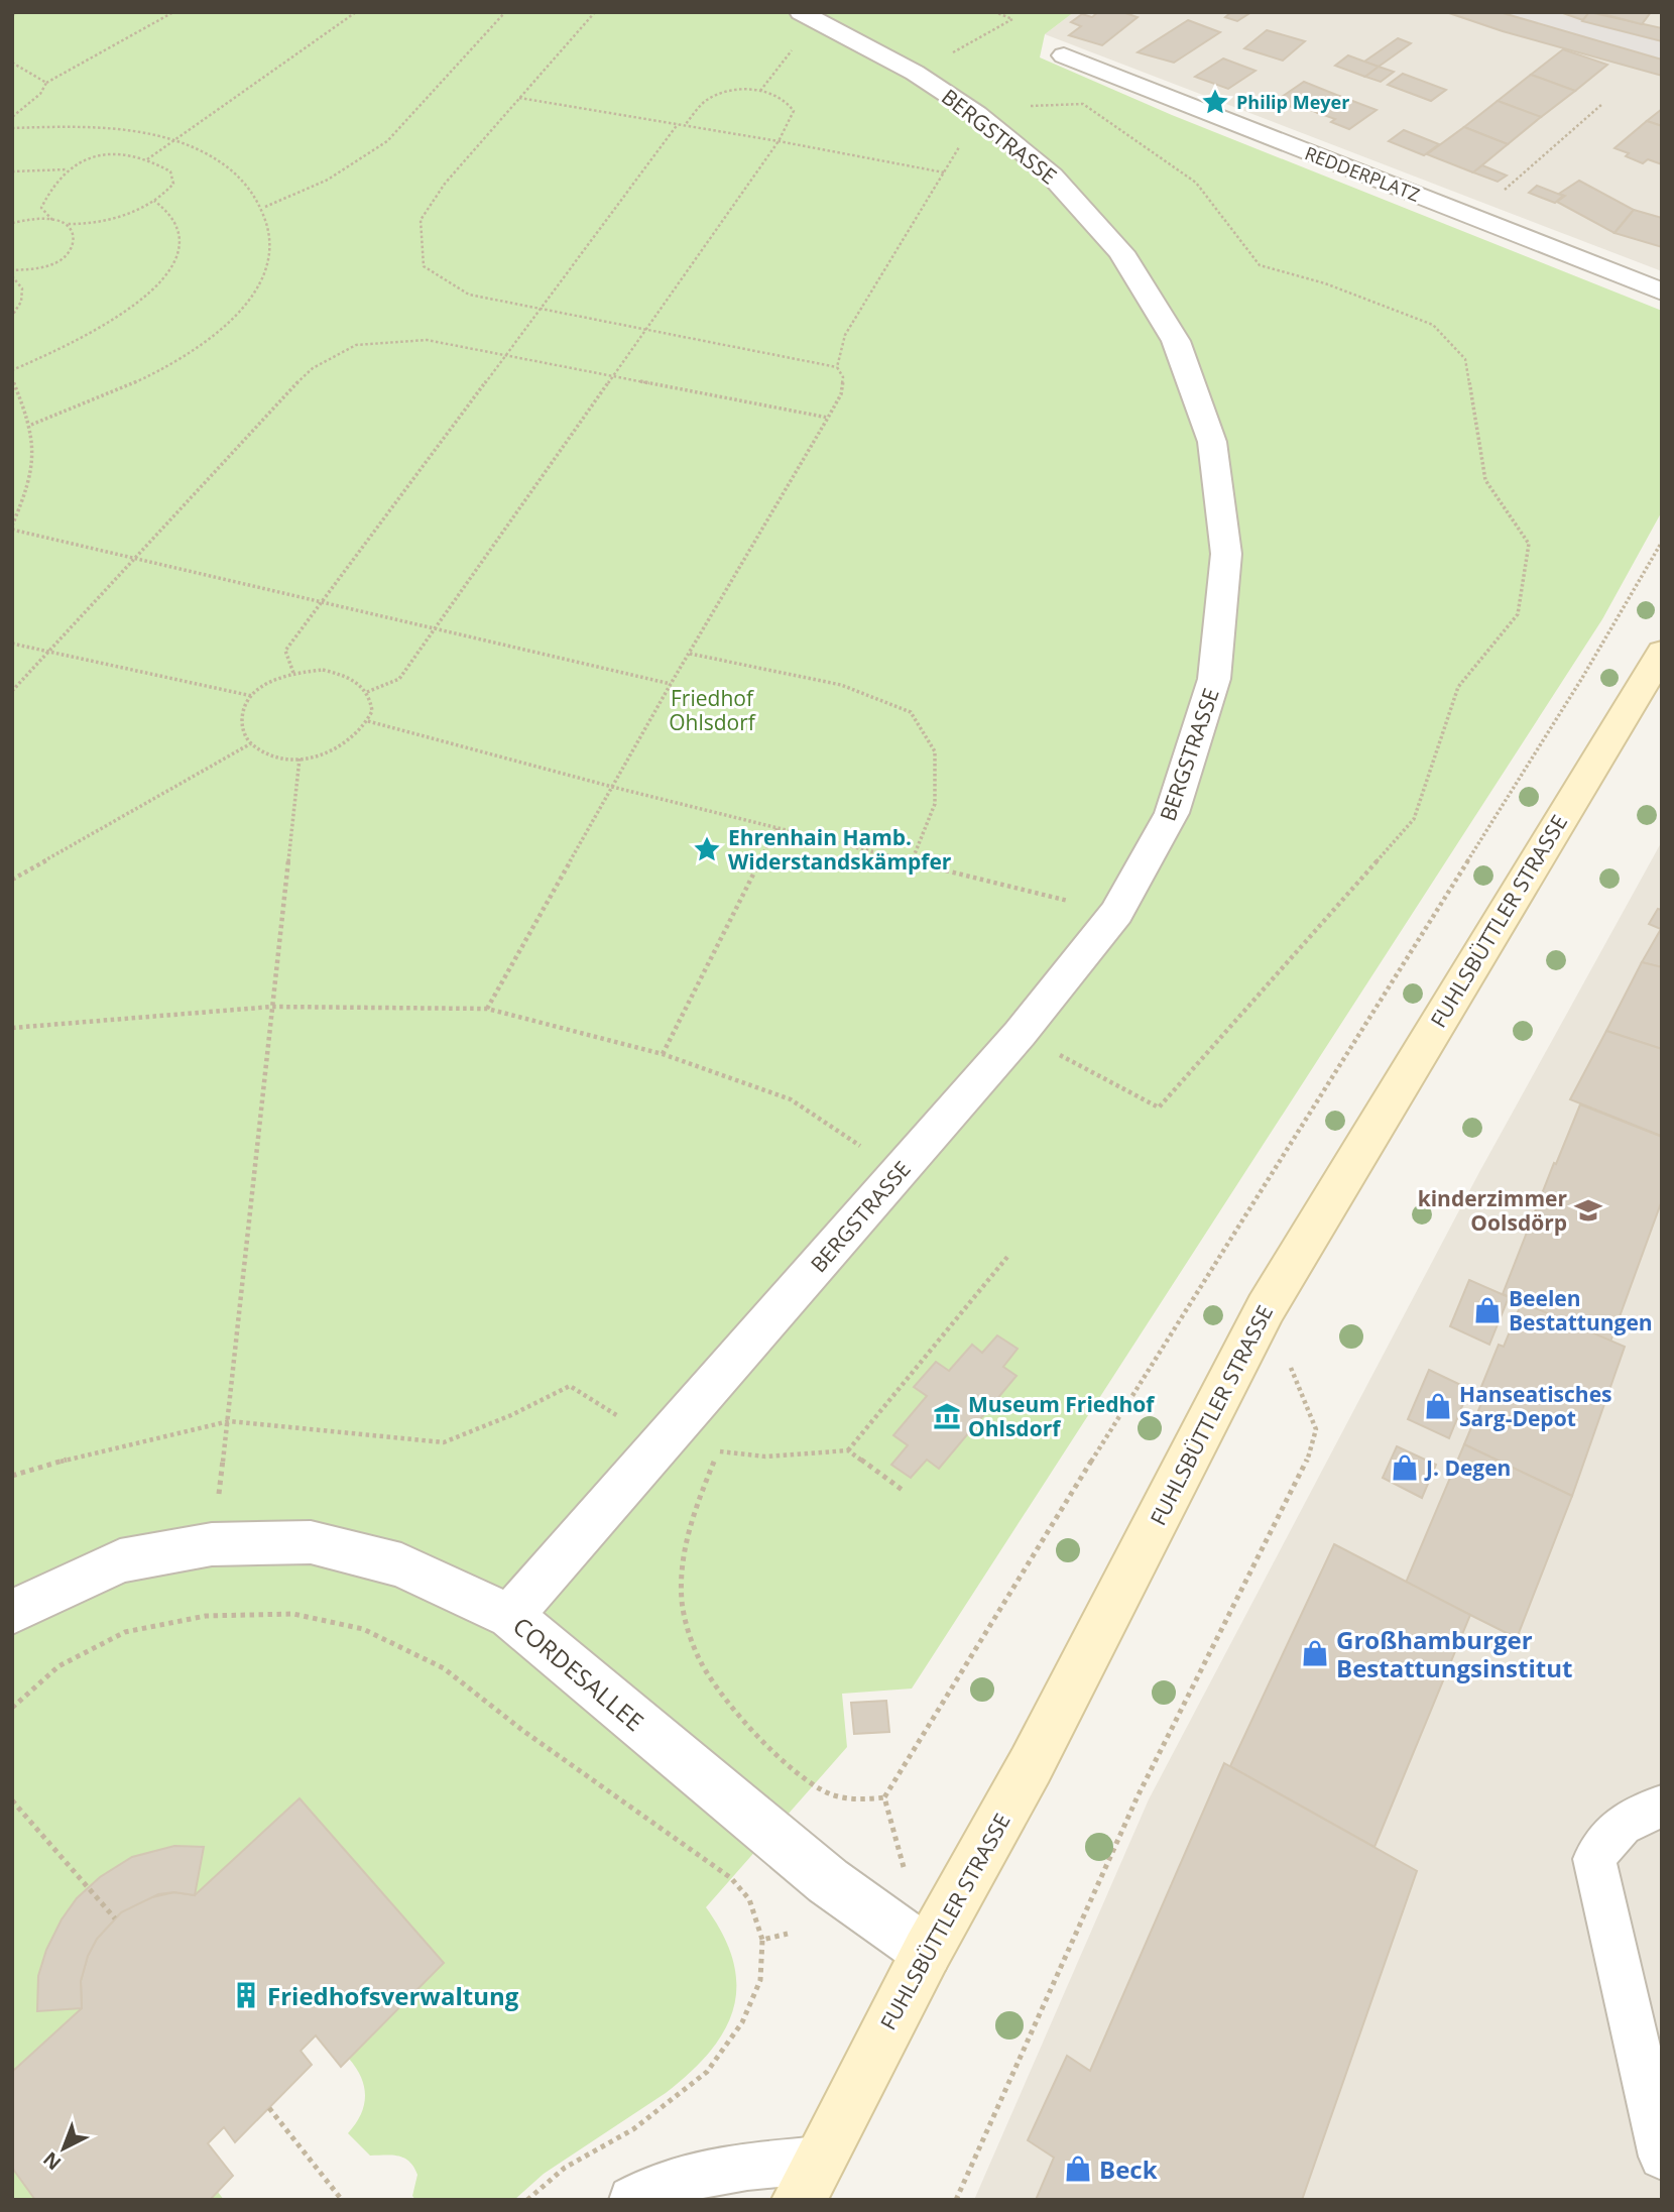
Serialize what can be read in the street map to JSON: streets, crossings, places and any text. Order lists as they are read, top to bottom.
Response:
{
  "streets": {
    "main road": ["FUHLSBÜTTLER STRASSE"],
    "street": ["BERGSTRASSE", "REDDERPLATZ", "CORDESALLEE"]
  },
  "crossings": [
    ["BERGSTRASSE", "CORDESALLEE"],
    ["FUHLSBÜTTLER STRASSE", "CORDESALLEE"]
  ],
  "parks": ["Friedhof Ohlsdorf"],
  "places": {
    "place": ["Philip Meyer", "Ehrenhain Hamb. Widerstandskämpfer"],
    "school or university": ["kinderzimmer Oolsdörp"],
    "shop": [
      "Beelen Bestattungen",
      "Hanseatisches Sarg-Depot",
      "J. Degen",
      "Großhamburger Bestattungsinstitut",
      "Beck"
    ],
    "museum": ["Museum Friedhof Ohlsdorf"],
    "building": ["Friedhofsverwaltung"]
  },
  "north": "bottom left"
}
